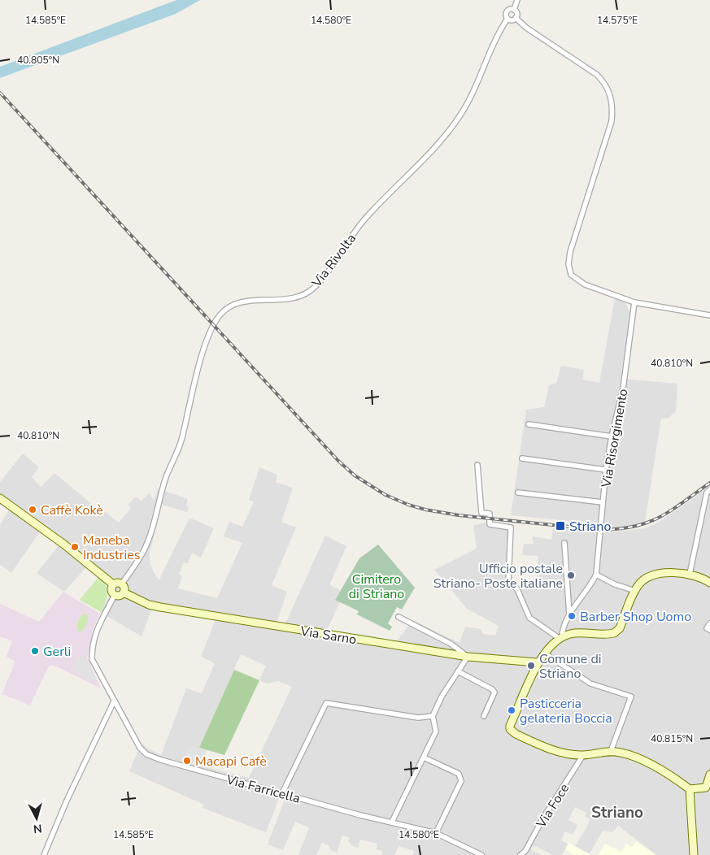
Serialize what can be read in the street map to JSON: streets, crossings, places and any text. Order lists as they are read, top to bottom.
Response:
{
  "streets": {
    "main road": ["Via Risorgimento", "Via Sarno"],
    "street": ["Via Rivolta", "Via Farricella", "Via Foce"]
  },
  "crossings": [
    ["Via Rivolta", "Via Sarno"],
    ["Via Rivolta", "Via Farricella"],
    ["Via Risorgimento", "Via Sarno"],
    ["Via Sarno", "Via Farricella"]
  ],
  "districts": ["Striano"],
  "parks": ["Cimitero di Striano"],
  "places": {
    "other": [
      "Caffè Kokè",
      "Maneba Industries",
      "Ufficio postale Striano- Poste italiane",
      "Barber Shop Uomo",
      "Gerli",
      "Comune di Striano",
      "Pasticceria gelateria Boccia",
      "Macapi Cafè"
    ],
    "transit": ["Striano"]
  },
  "north": "bottom",
  "coordinates": [
    "14.585°E",
    "14.580°E",
    "14.575°E",
    "40.805°N",
    "40.810°N",
    "40.815°N"
  ]
}
